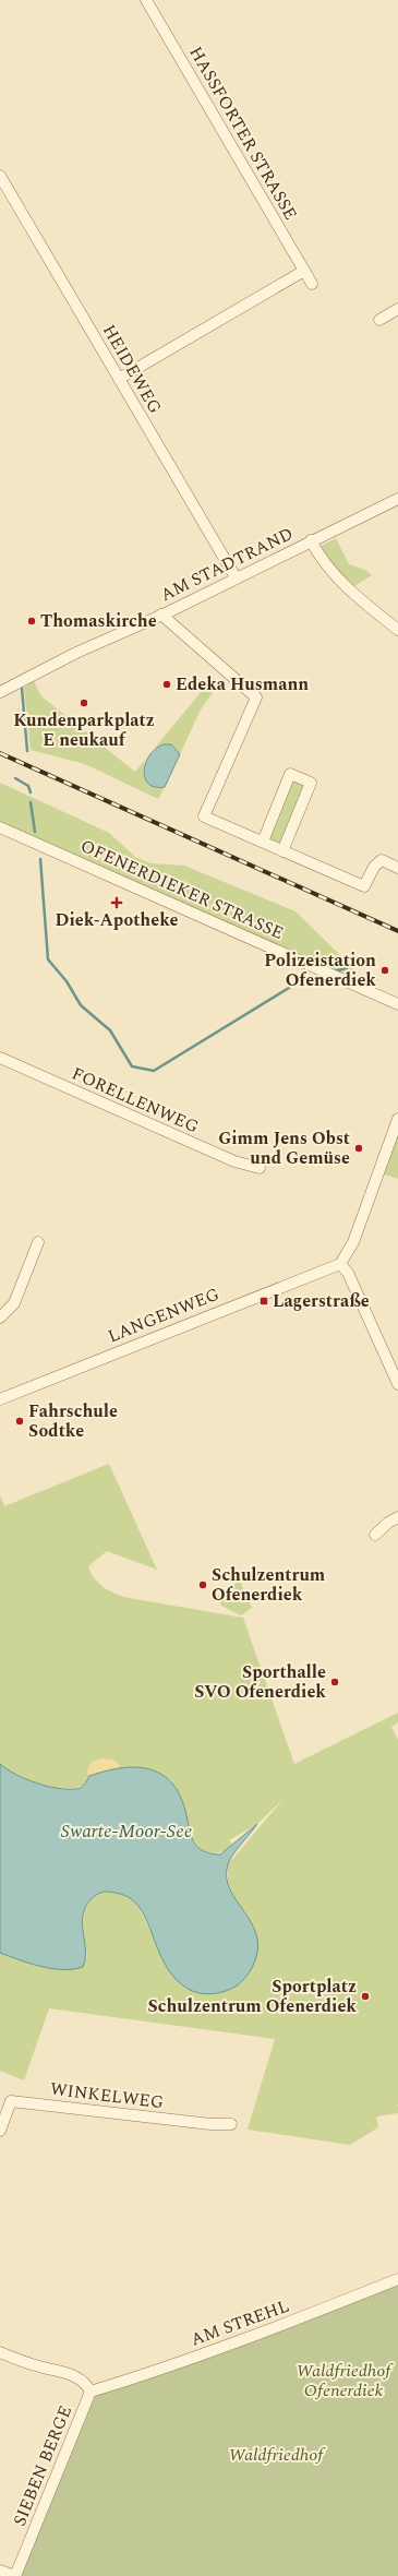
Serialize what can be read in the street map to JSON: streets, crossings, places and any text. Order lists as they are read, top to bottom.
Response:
{
  "streets": {
    "street": [
      "HASSFORTER STRASSE",
      "HEIDEWEG",
      "AM STADTRAND",
      "OFENERDIEKER STRASSE",
      "FORELLENWEG",
      "LANGENWEG",
      "WINKELWEG",
      "AM STREHL",
      "SIEBEN BERGE"
    ]
  },
  "crossings": [
    ["HEIDEWEG", "AM STADTRAND"],
    ["AM STREHL", "SIEBEN BERGE"]
  ],
  "water": ["Swarte-Moor-See"],
  "parks": ["Waldfriedhof Ofenerdiek", "Waldfriedhof"],
  "places": {
    "other": [
      "Thomaskirche",
      "Edeka Husmann",
      "Kundenparkplatz E neukauf",
      "Polizeistation Ofenerdiek",
      "Gimm Jens Obst und Gemüse",
      "Fahrschule Sodtke",
      "Schulzentrum Ofenerdiek",
      "Sporthalle SVO Ofenerdiek",
      "Sportplatz Schulzentrum Ofenerdiek"
    ],
    "health": ["Diek-Apotheke"],
    "transit": ["Lagerstraße"]
  }
}
